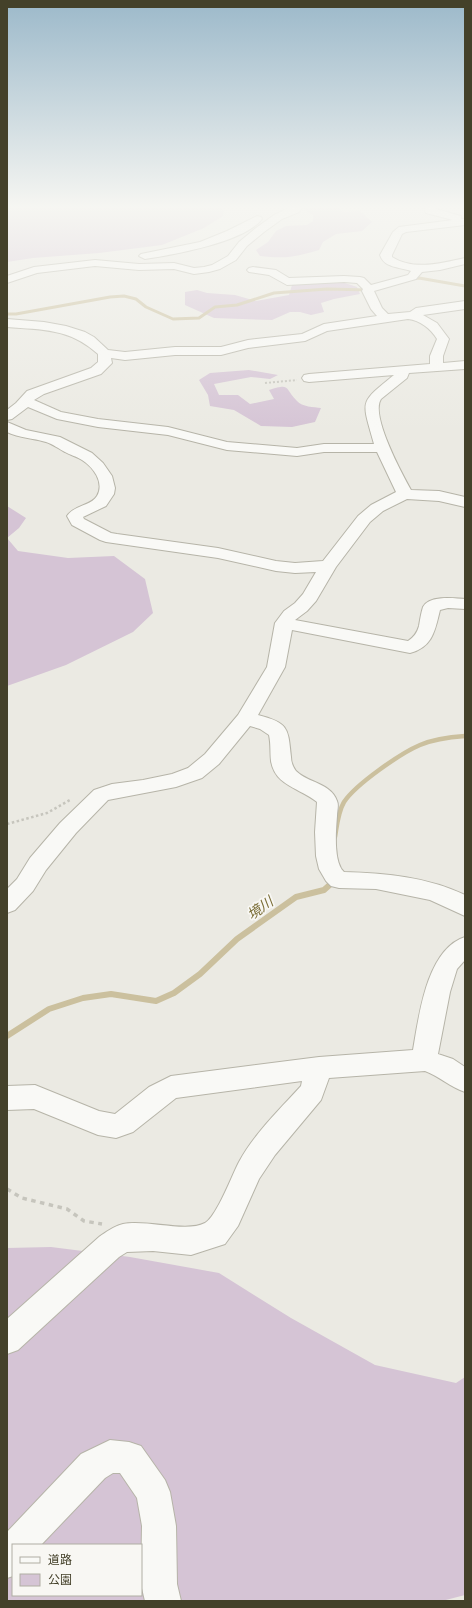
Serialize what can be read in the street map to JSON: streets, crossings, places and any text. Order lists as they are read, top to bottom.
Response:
{
  "water": ["境川"],
  "legend": ["道路", "公園"]
}
